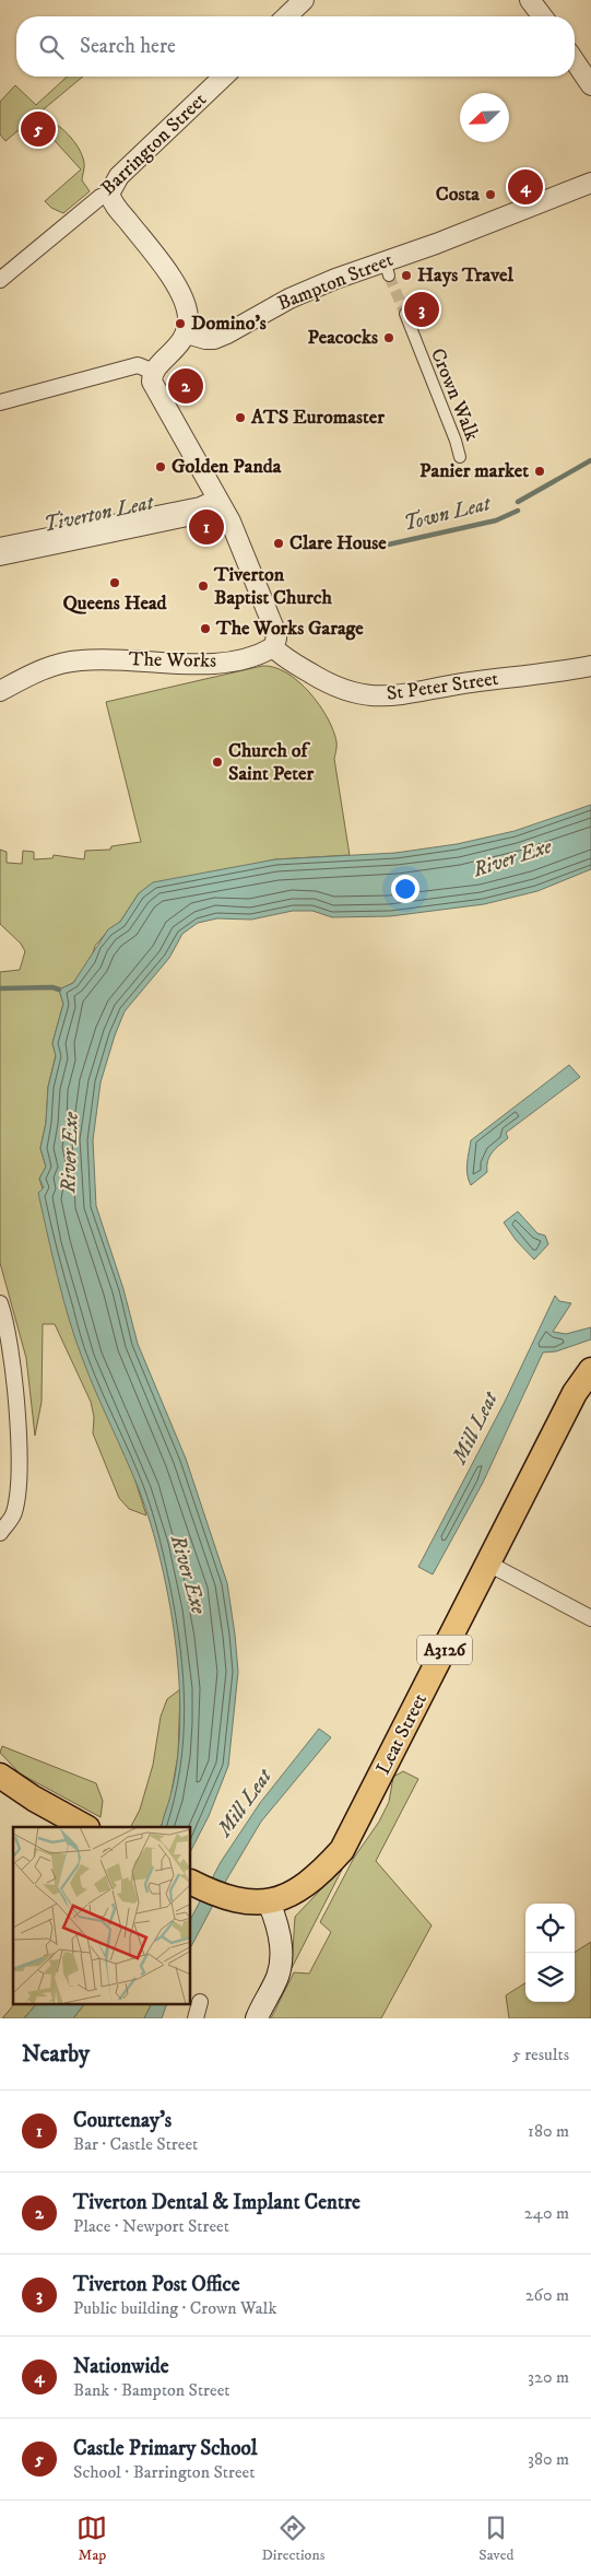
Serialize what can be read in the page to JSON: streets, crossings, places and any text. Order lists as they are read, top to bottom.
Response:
{
  "streets": {
    "main road": ["A3126", "Leat Street"],
    "street": [
      "Barrington Street",
      "Bampton Street",
      "Crown Walk",
      "The Works",
      "St Peter Street"
    ]
  },
  "crossings": [
    ["The Works", "St Peter Street"],
    ["A3126", "Leat Street"]
  ],
  "water": [
    "Tiverton Leat",
    "Town Leat",
    "River Exe",
    "Mill Leat"
  ],
  "places": [
    "Costa",
    "Hays Travel",
    "Domino's",
    "Peacocks",
    "ATS Euromaster",
    "Golden Panda",
    "Panier market",
    "Clare House",
    "Queens Head",
    "Tiverton Baptist Church",
    "The Works Garage",
    "Church of Saint Peter"
  ],
  "north": "bottom left",
  "page": {
    "search": "Search here",
    "pins": [
      "5",
      "4",
      "3",
      "2",
      "1"
    ],
    "heading": ["Nearby", "5 results"],
    "list": [
      {
        "mark": "1",
        "name": "Courtenay's",
        "note": "Bar · Castle Street",
        "value": "180 m"
      },
      {
        "mark": "2",
        "name": "Tiverton Dental & Implant Centre",
        "note": "Place · Newport Street",
        "value": "240 m"
      },
      {
        "mark": "3",
        "name": "Tiverton Post Office",
        "note": "Public building · Crown Walk",
        "value": "260 m"
      },
      {
        "mark": "4",
        "name": "Nationwide",
        "note": "Bank · Bampton Street",
        "value": "320 m"
      },
      {
        "mark": "5",
        "name": "Castle Primary School",
        "note": "School · Barrington Street",
        "value": "380 m"
      }
    ],
    "nav": ["Map", "Directions", "Saved"]
  }
}
